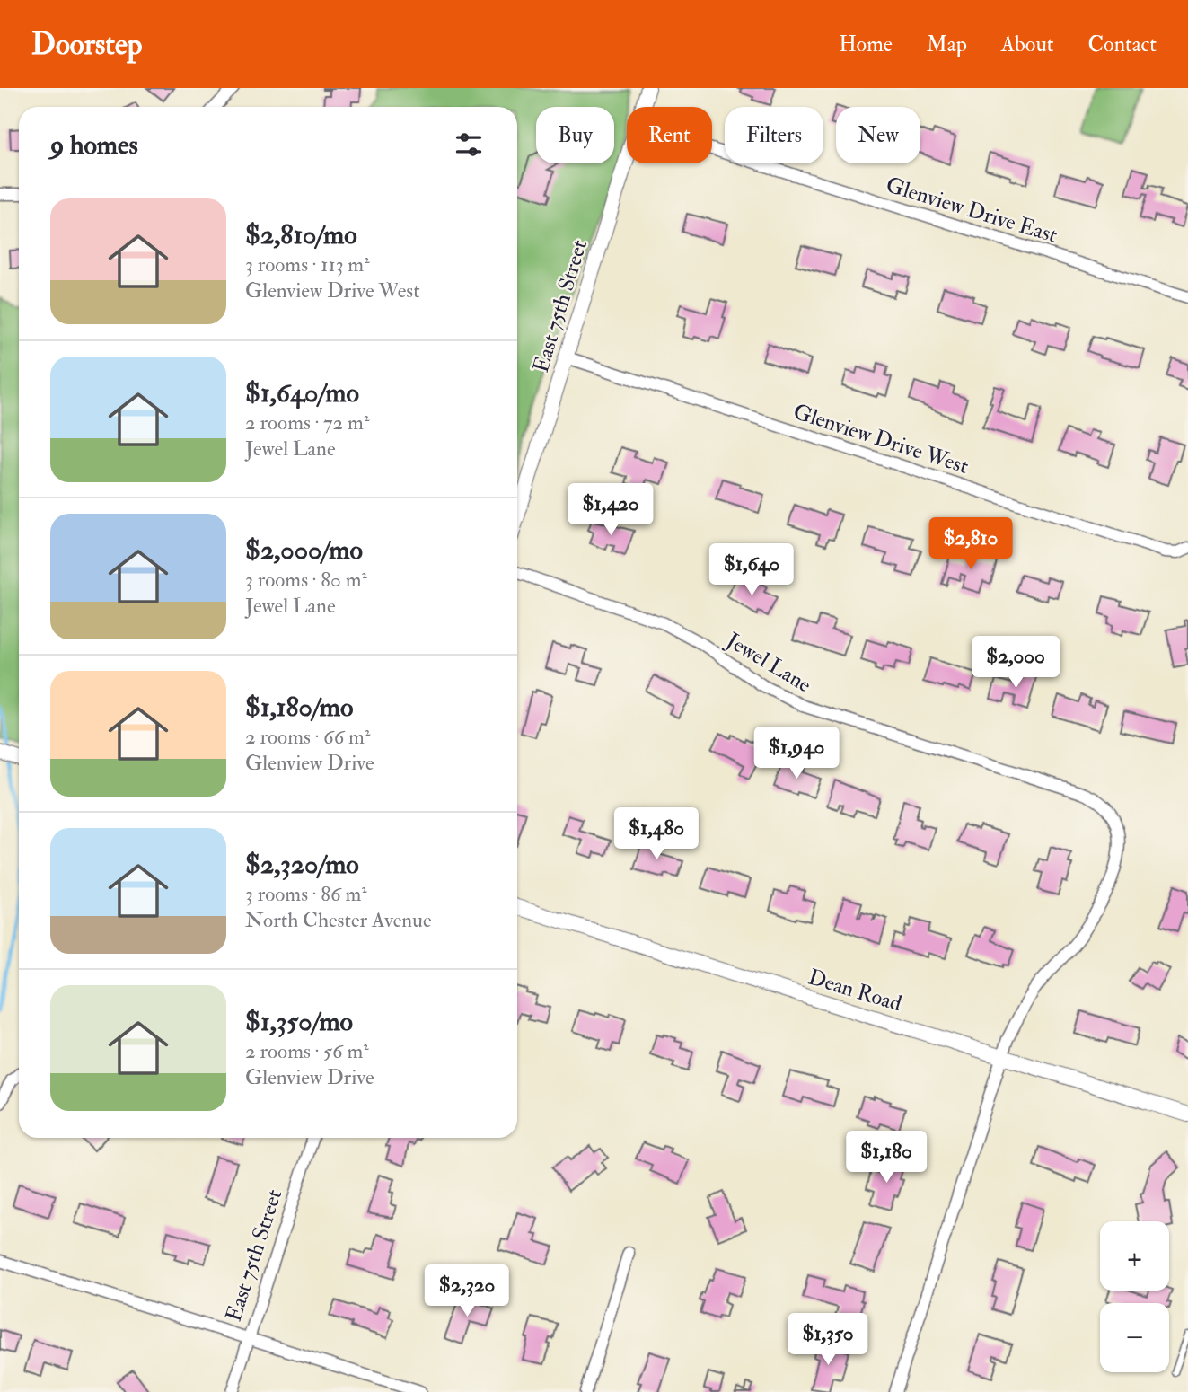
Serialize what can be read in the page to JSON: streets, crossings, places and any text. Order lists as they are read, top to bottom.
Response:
{
  "streets": {
    "street": [
      "Glenview Drive East",
      "East 75th Street",
      "Glenview Drive West",
      "Jewel Lane",
      "Dean Road"
    ]
  },
  "crossings": [
    ["East 75th Street", "Glenview Drive West"],
    ["Jewel Lane", "Dean Road"]
  ],
  "page": {
    "header": "Doorstep",
    "nav": [
      "Home",
      "Map",
      "About",
      "Contact"
    ],
    "chip": [
      "Buy",
      "Rent",
      "Filters",
      "New"
    ],
    "heading": "9 homes",
    "list": [
      {
        "name": "$2,810/mo",
        "note": "3 rooms · 113 m² · Glenview Drive West"
      },
      {
        "name": "$1,640/mo",
        "note": "2 rooms · 72 m² · Jewel Lane"
      },
      {
        "name": "$2,000/mo",
        "note": "3 rooms · 80 m² · Jewel Lane"
      },
      {
        "name": "$1,180/mo",
        "note": "2 rooms · 66 m² · Glenview Drive"
      },
      {
        "name": "$2,320/mo",
        "note": "3 rooms · 86 m² · North Chester Avenue"
      },
      {
        "name": "$1,350/mo",
        "note": "2 rooms · 56 m² · Glenview Drive"
      }
    ],
    "price": [
      "$1,420",
      "$2,810",
      "$1,640",
      "$2,000",
      "$1,940",
      "$1,480",
      "$1,180",
      "$2,320",
      "$1,350"
    ],
    "map_buttons": ["+", "−"]
  }
}
